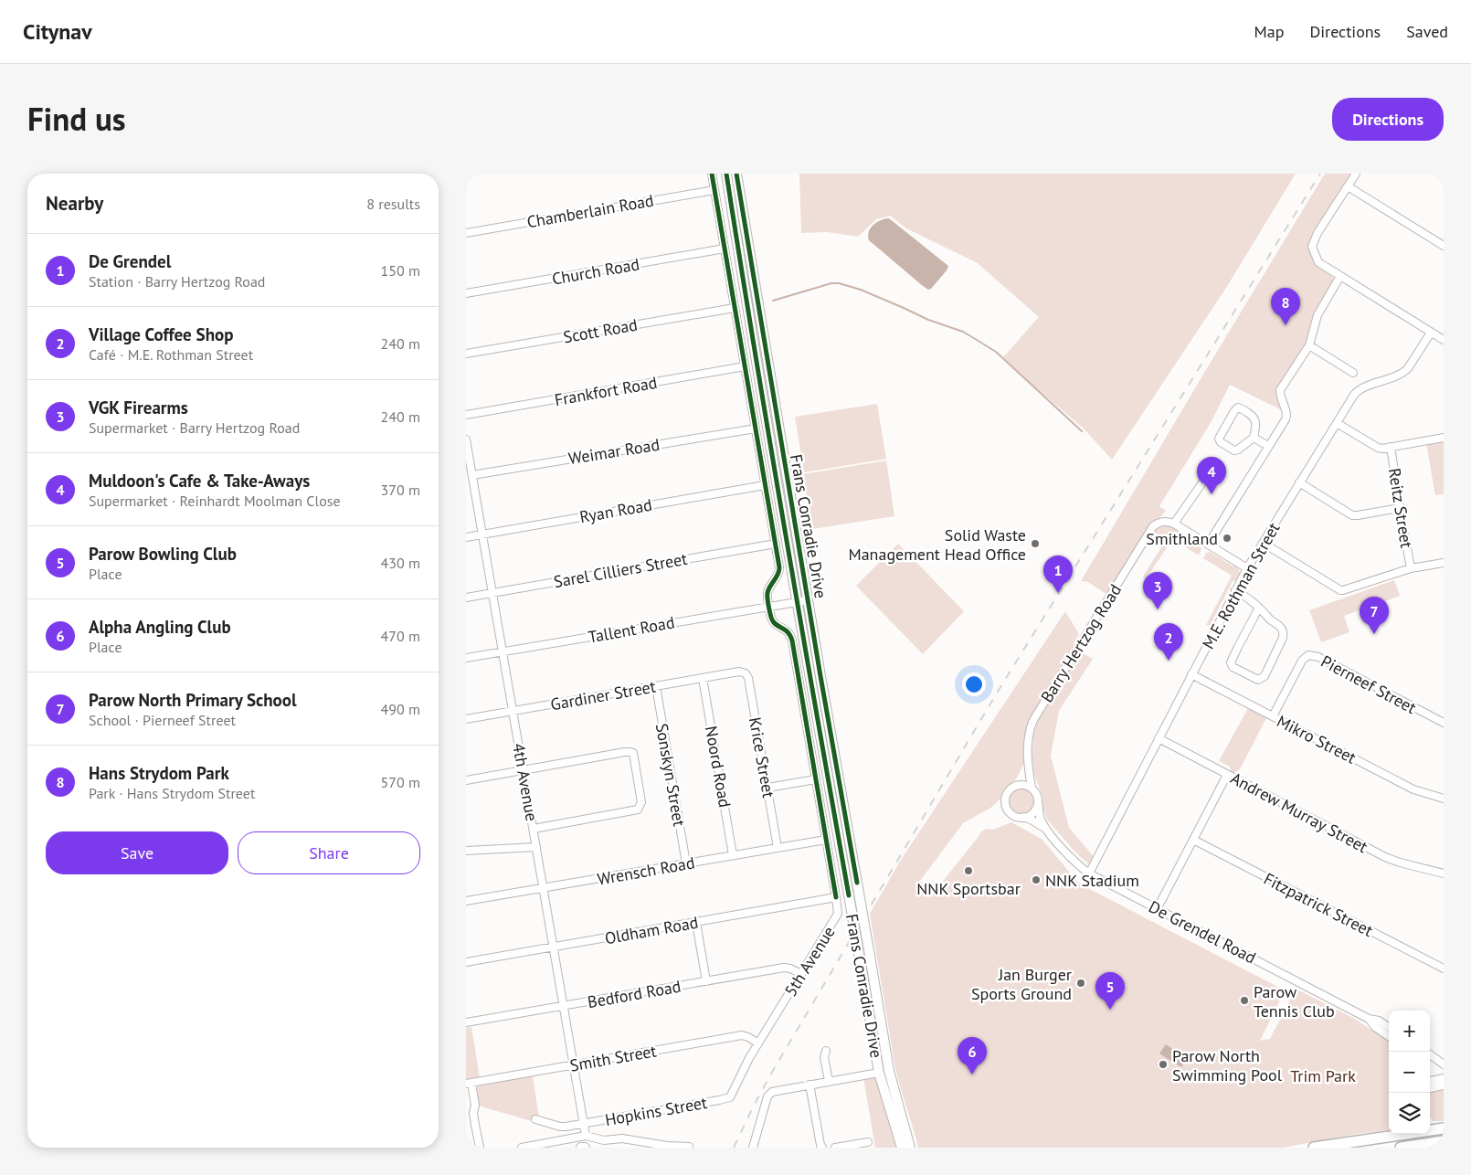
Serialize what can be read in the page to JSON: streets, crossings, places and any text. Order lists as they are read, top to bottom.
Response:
{
  "streets": {
    "main road": ["Frans Conradie Drive"],
    "street": [
      "Chamberlain Road",
      "Church Road",
      "Scott Road",
      "Frankfort Road",
      "Weimar Road",
      "Reitz Street",
      "Ryan Road",
      "Sarel Cilliers Street",
      "M.E. Rothman Street",
      "Tallent Road",
      "Barry Hertzog Road",
      "Pierneef Street",
      "Gardiner Street",
      "Mikro Street",
      "Krice Street",
      "Noord Road",
      "Sonskyn Street",
      "4th Avenue",
      "Andrew Murray Street",
      "Wrensch Road",
      "Fitzpatrick Street",
      "Oldham Road",
      "De Grendel Road",
      "5th Avenue",
      "Bedford Road",
      "Smith Street",
      "Hopkins Street"
    ]
  },
  "crossings": [
    ["Weimar Road", "4th Avenue"],
    ["Ryan Road", "4th Avenue"],
    ["Frans Conradie Drive", "Tallent Road"],
    ["Sarel Cilliers Street", "4th Avenue"],
    ["M.E. Rothman Street", "Mikro Street"],
    ["M.E. Rothman Street", "Andrew Murray Street"],
    ["M.E. Rothman Street", "De Grendel Road"],
    ["Tallent Road", "4th Avenue"],
    ["Tallent Road", "5th Avenue"],
    ["Barry Hertzog Road", "De Grendel Road"],
    ["Pierneef Street", "Mikro Street"],
    ["Gardiner Street", "Krice Street"],
    ["Gardiner Street", "Noord Road"],
    ["Gardiner Street", "Sonskyn Street"],
    ["Gardiner Street", "4th Avenue"],
    ["Krice Street", "Wrensch Road"],
    ["Noord Road", "Wrensch Road"],
    ["Sonskyn Street", "Wrensch Road"],
    ["4th Avenue", "Wrensch Road"],
    ["4th Avenue", "Oldham Road"],
    ["4th Avenue", "Bedford Road"],
    ["4th Avenue", "Smith Street"],
    ["4th Avenue", "Hopkins Street"],
    ["Wrensch Road", "5th Avenue"],
    ["Oldham Road", "5th Avenue"],
    ["5th Avenue", "Bedford Road"],
    ["5th Avenue", "Smith Street"],
    ["5th Avenue", "Hopkins Street"]
  ],
  "parks": ["Trim Park"],
  "places": [
    "Smithland",
    "Solid Waste Management Head Office",
    "NNK Sportsbar",
    "NNK Stadium",
    "Jan Burger Sports Ground",
    "Parow Tennis Club",
    "Parow North Swimming Pool"
  ],
  "page": {
    "header": "Citynav",
    "nav": ["Map", "Directions", "Saved"],
    "title": "Find us",
    "buttons": [
      "Directions",
      ["Save", "Share"]
    ],
    "heading": ["Nearby", "8 results"],
    "list": [
      {
        "mark": "1",
        "name": "De Grendel",
        "note": "Station · Barry Hertzog Road",
        "value": "150 m"
      },
      {
        "mark": "2",
        "name": "Village Coffee Shop",
        "note": "Café · M.E. Rothman Street",
        "value": "240 m"
      },
      {
        "mark": "3",
        "name": "VGK Firearms",
        "note": "Supermarket · Barry Hertzog Road",
        "value": "240 m"
      },
      {
        "mark": "4",
        "name": "Muldoon's Cafe & Take-Aways",
        "note": "Supermarket · Reinhardt Moolman Close",
        "value": "370 m"
      },
      {
        "mark": "5",
        "name": "Parow Bowling Club",
        "note": "Place",
        "value": "430 m"
      },
      {
        "mark": "6",
        "name": "Alpha Angling Club",
        "note": "Place",
        "value": "470 m"
      },
      {
        "mark": "7",
        "name": "Parow North Primary School",
        "note": "School · Pierneef Street",
        "value": "490 m"
      },
      {
        "mark": "8",
        "name": "Hans Strydom Park",
        "note": "Park · Hans Strydom Street",
        "value": "570 m"
      }
    ],
    "pins": [
      "8",
      "4",
      "1",
      "3",
      "7",
      "2",
      "5",
      "6"
    ],
    "map_buttons": ["+", "−"]
  }
}
